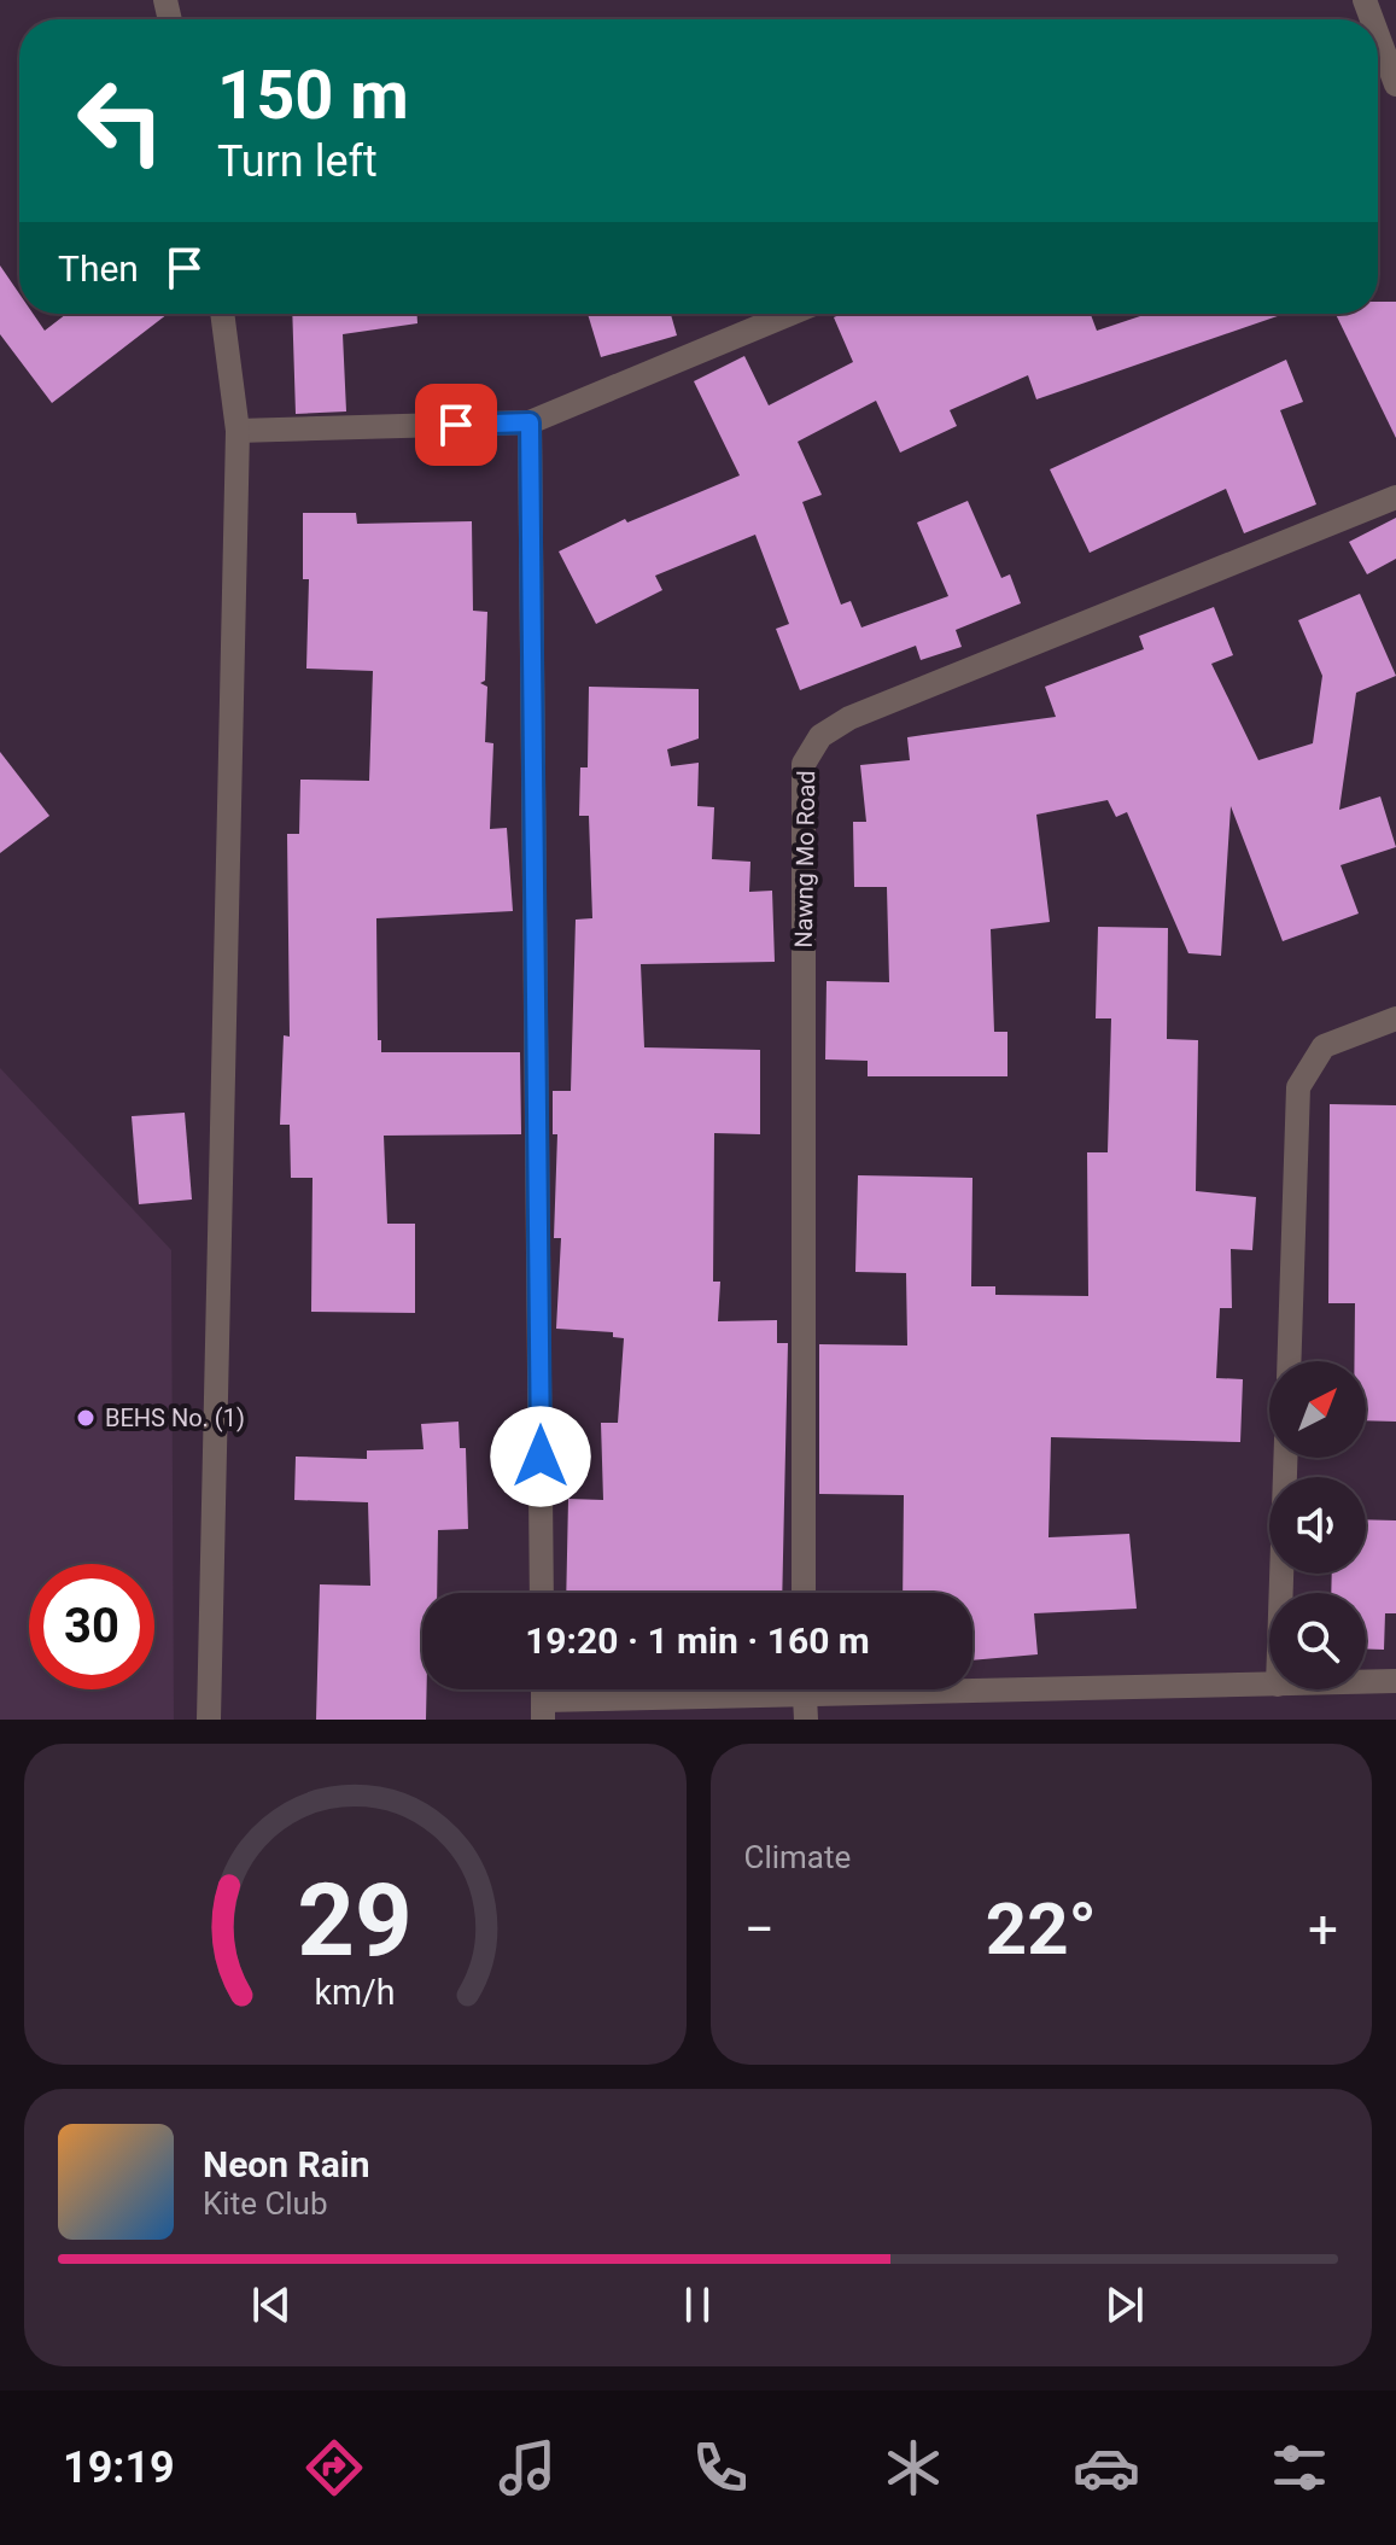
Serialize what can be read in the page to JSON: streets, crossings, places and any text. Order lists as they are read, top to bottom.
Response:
{
  "streets": {
    "street": ["Nawng Mo Road"]
  },
  "places": ["BEHS No. (1)"],
  "north": "top right",
  "page": {
    "turn": ["150 m", "Turn left"],
    "then": "Then",
    "limit": "30",
    "trip": "19:20 · 1 min · 160 m",
    "tile": "Climate",
    "heat": ["−", "22°", "+"],
    "song": ["Neon Rain", "Kite Club"],
    "tabs": "19:19",
    "gauge": ["29", "km/h"]
  }
}
